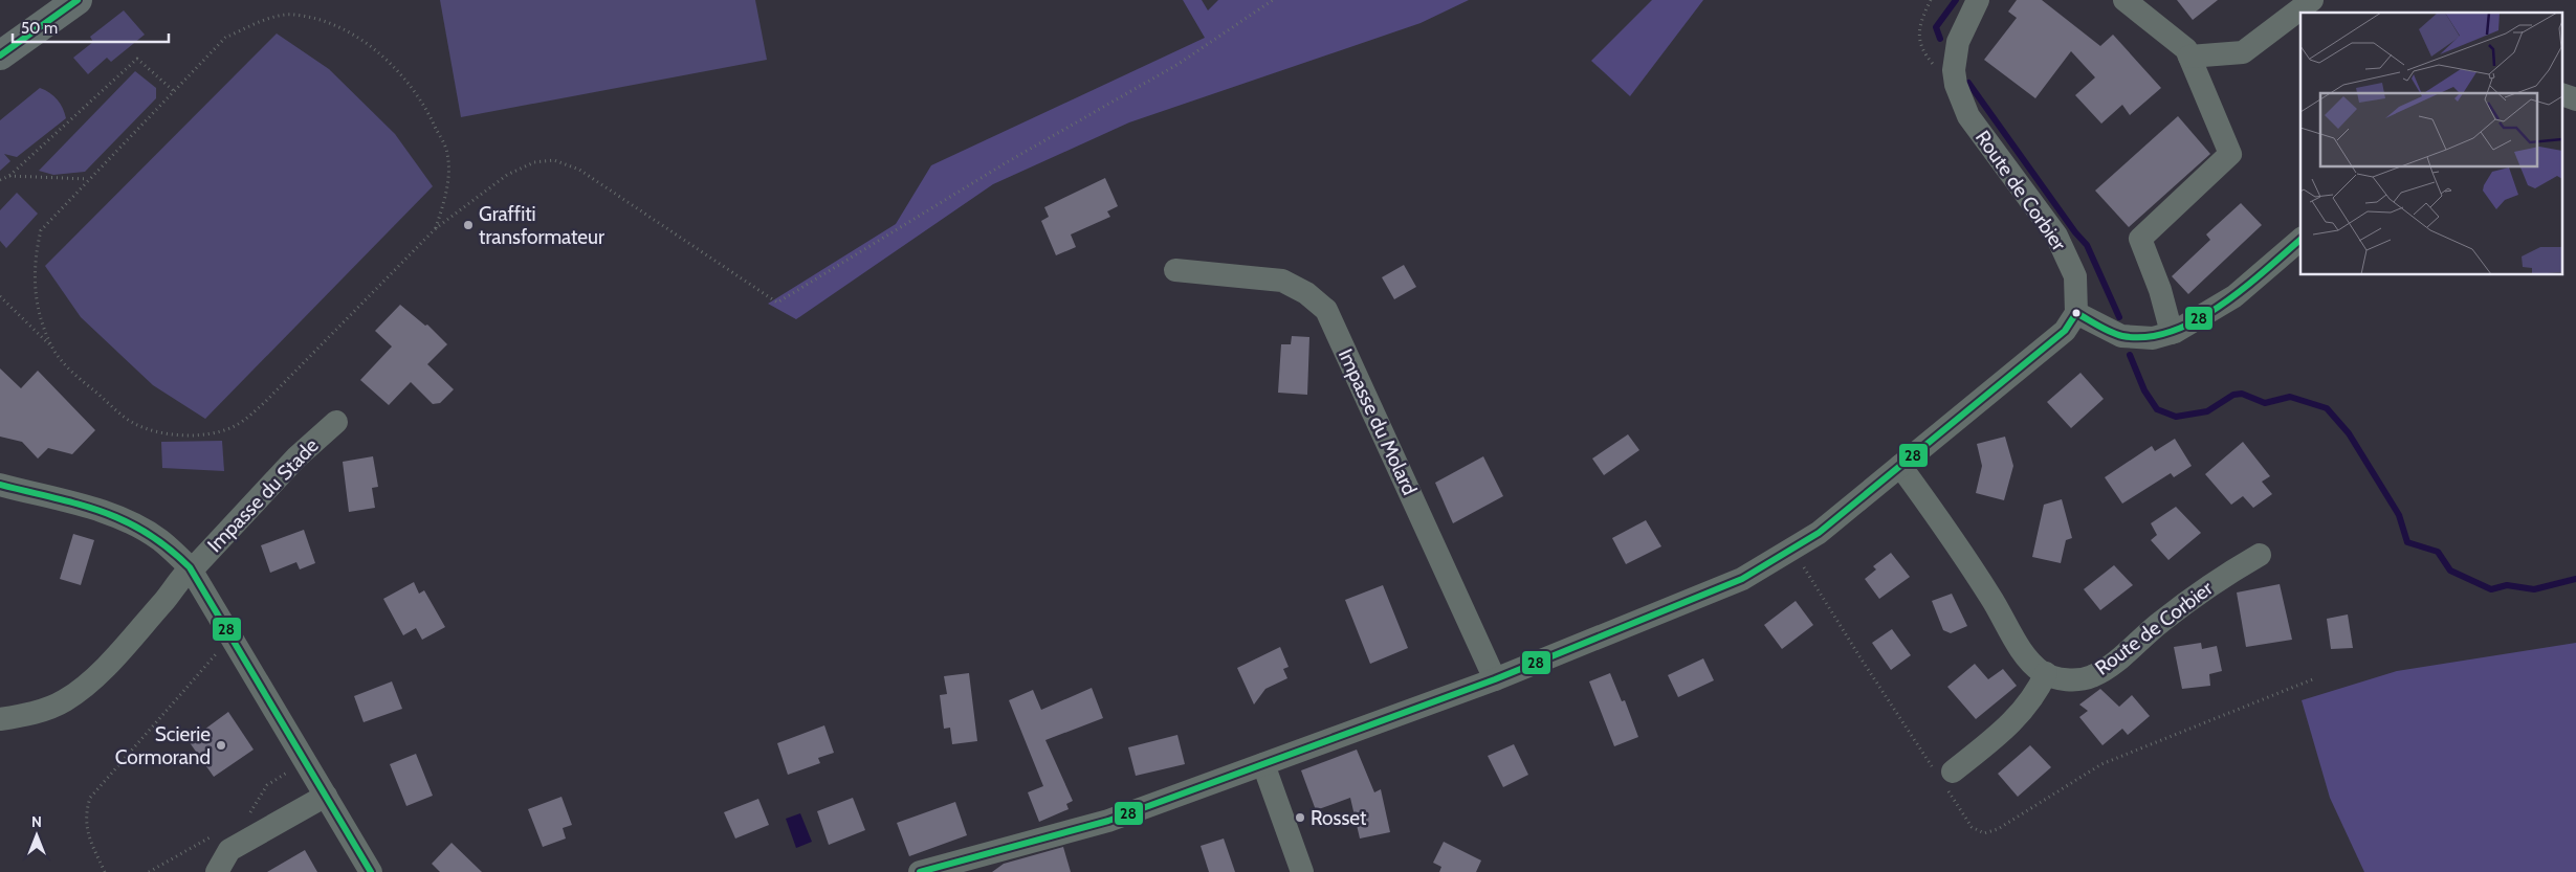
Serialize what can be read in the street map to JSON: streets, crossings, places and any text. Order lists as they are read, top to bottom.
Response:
{
  "streets": {
    "street": ["Route de Corbier", "Impasse du Molard", "Impasse du Stade"]
  },
  "places": ["Graffiti transformateur", "Scierie Cormorand", "Rosset"],
  "lines": ["transit line 28"],
  "scale_bar": "50 m",
  "north": "top"
}
